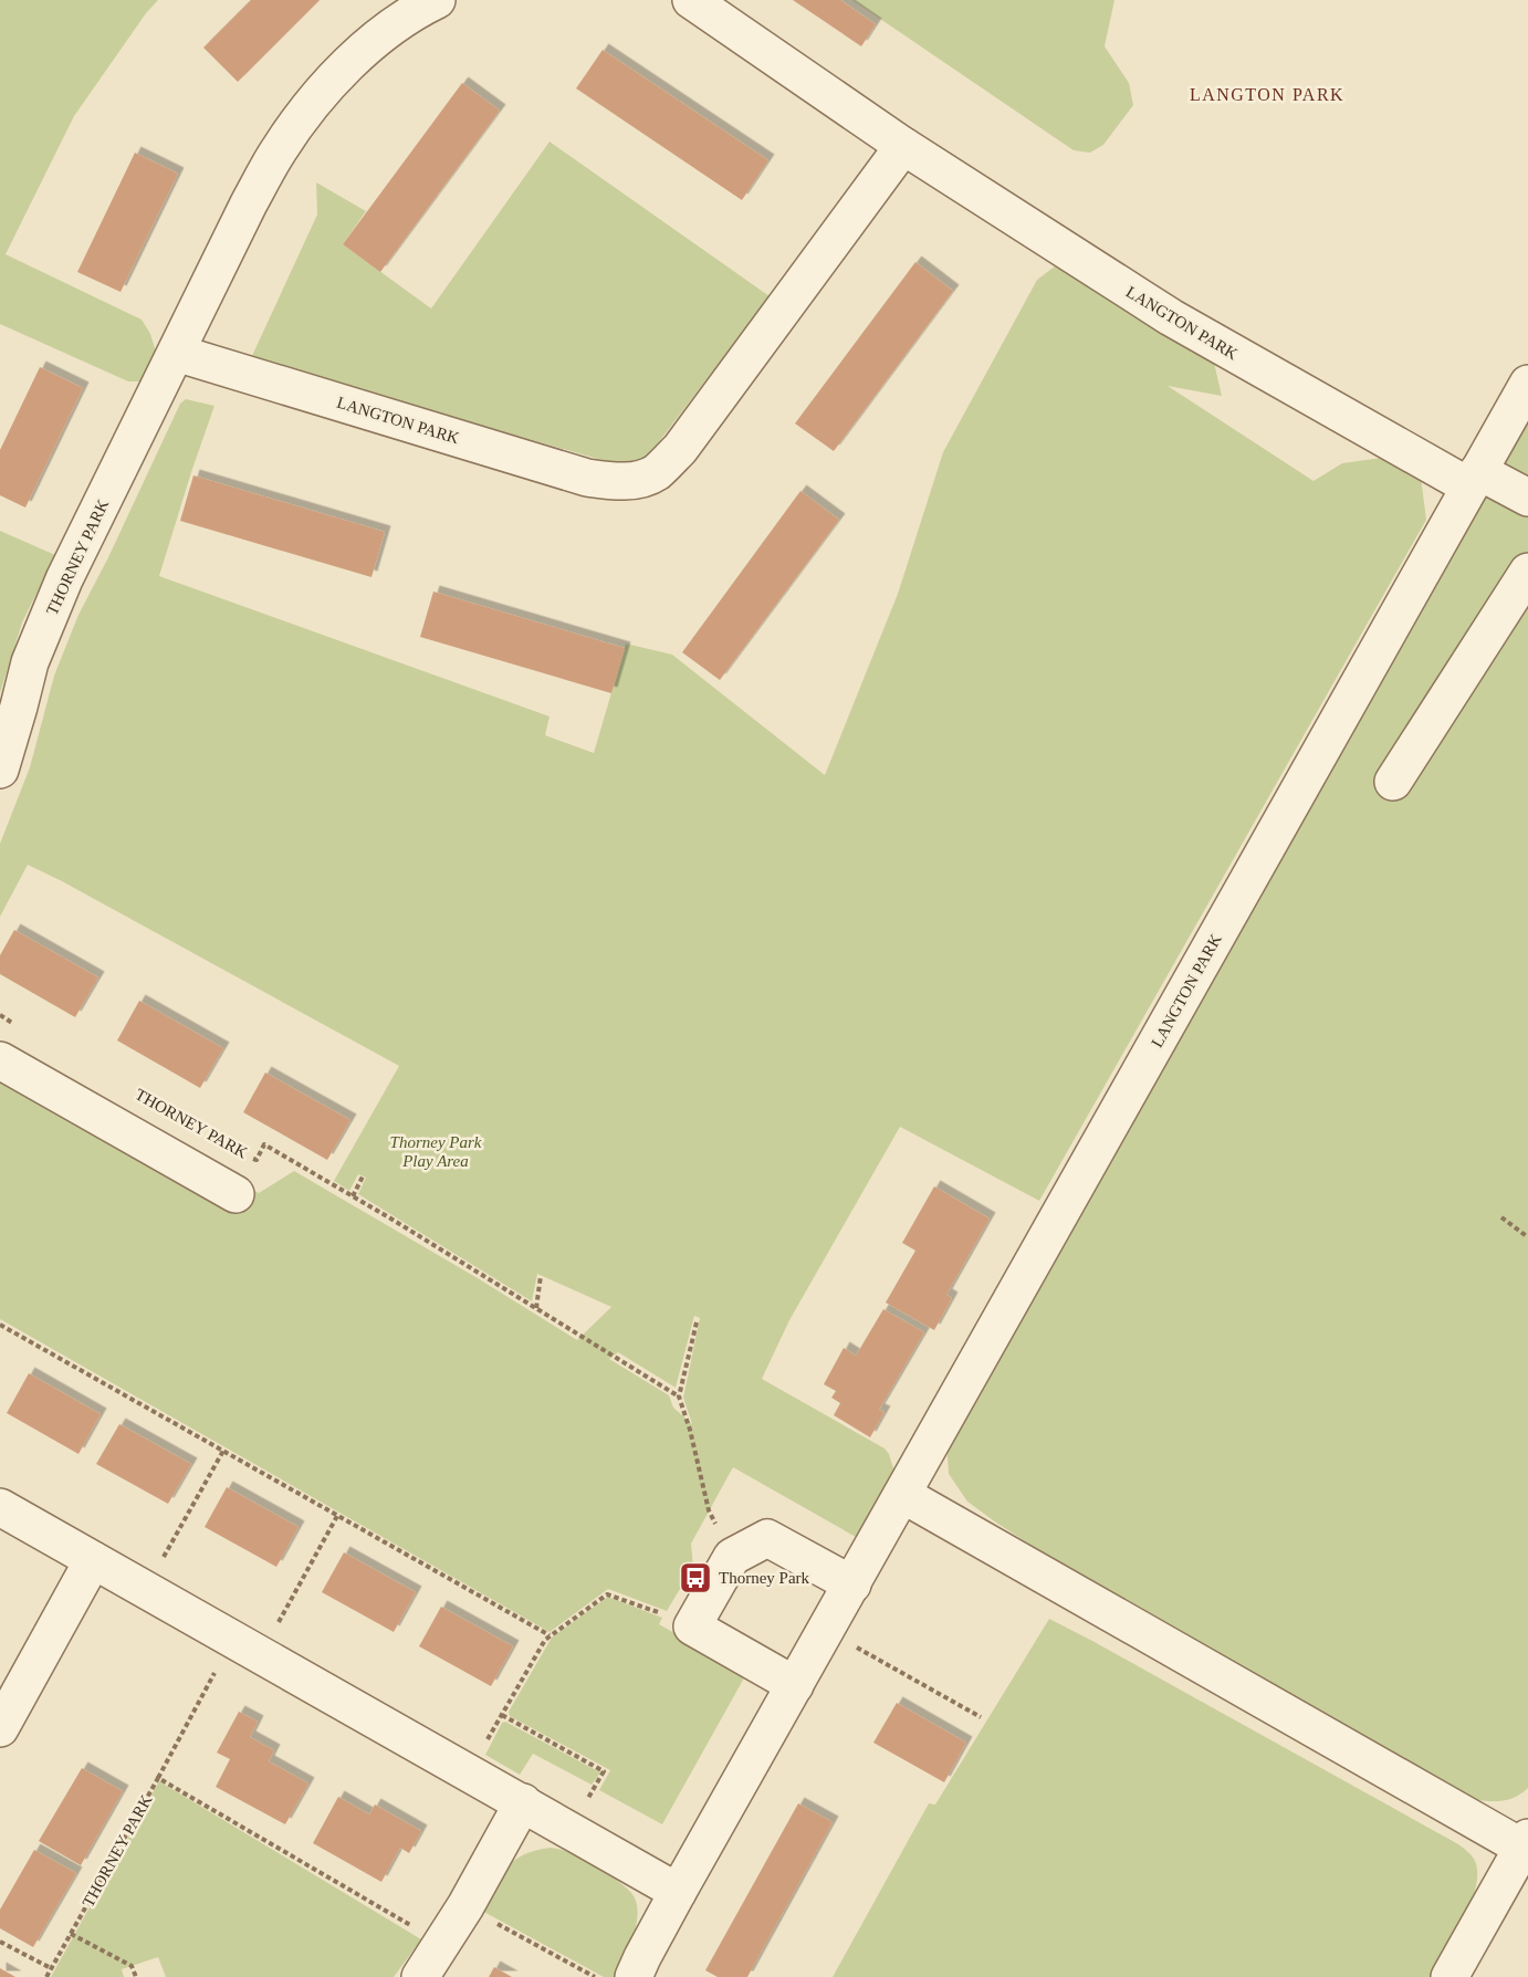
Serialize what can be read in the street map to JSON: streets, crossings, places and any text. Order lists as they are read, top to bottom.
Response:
{
  "streets": {
    "street": ["LANGTON PARK", "THORNEY PARK"]
  },
  "crossings": [
    ["LANGTON PARK", "THORNEY PARK"]
  ],
  "districts": ["LANGTON PARK"],
  "parks": ["Thorney Park Play Area"],
  "places": {
    "bus stop": ["Thorney Park"]
  }
}
